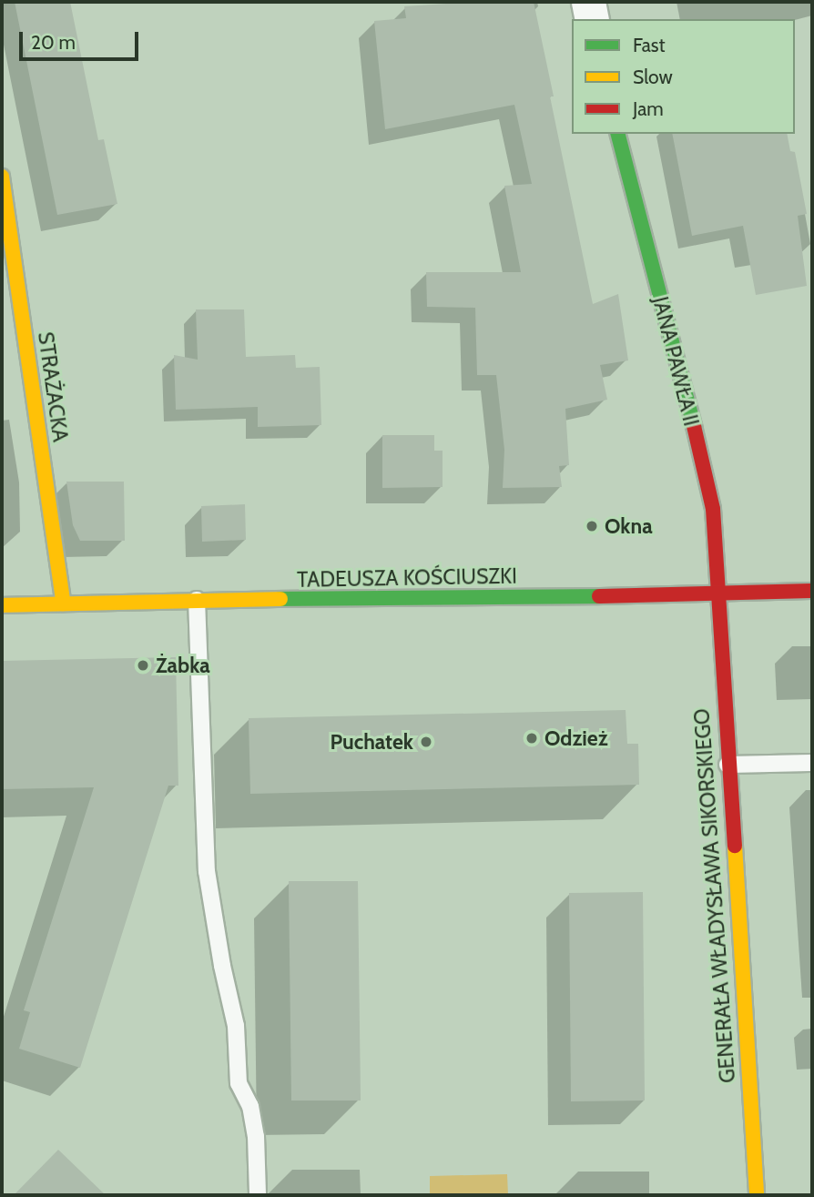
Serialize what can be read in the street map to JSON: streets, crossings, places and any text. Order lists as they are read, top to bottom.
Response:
{
  "streets": {
    "street": [
      "JANA PAWŁA II",
      "STRAŻACKA",
      "TADEUSZA KOŚCIUSZKI",
      "GENERAŁA WŁADYSŁAWA SIKORSKIEGO"
    ]
  },
  "crossings": [
    ["JANA PAWŁA II", "TADEUSZA KOŚCIUSZKI"],
    ["JANA PAWŁA II", "GENERAŁA WŁADYSŁAWA SIKORSKIEGO"],
    ["STRAŻACKA", "TADEUSZA KOŚCIUSZKI"],
    ["TADEUSZA KOŚCIUSZKI", "GENERAŁA WŁADYSŁAWA SIKORSKIEGO"]
  ],
  "places": [
    "Okna",
    "Żabka",
    "Odzież",
    "Puchatek"
  ],
  "legend": ["Fast", "Slow", "Jam"],
  "scale_bar": "20 m"
}
